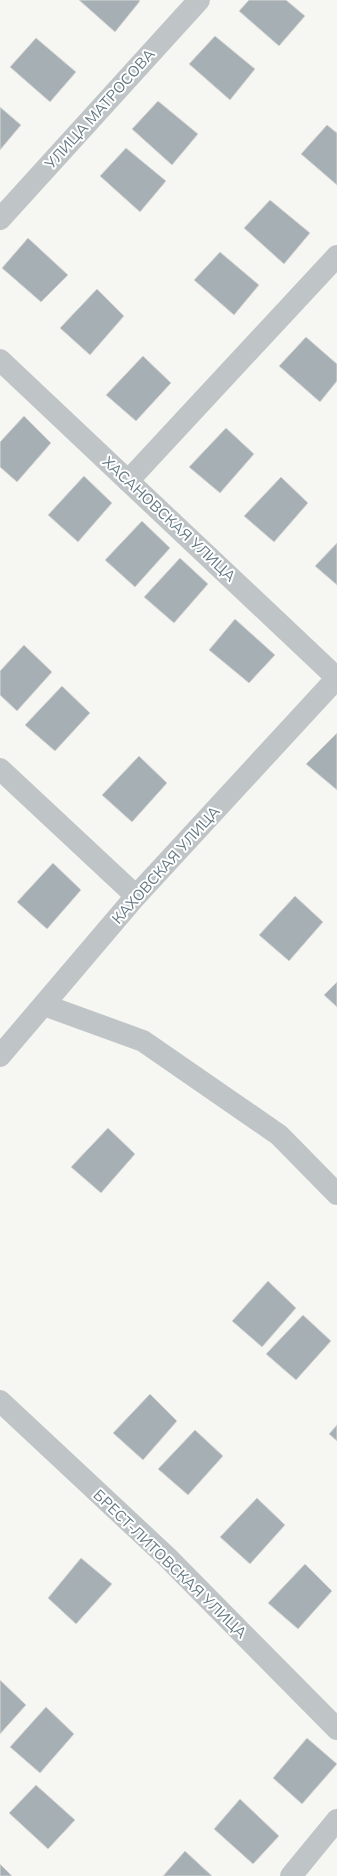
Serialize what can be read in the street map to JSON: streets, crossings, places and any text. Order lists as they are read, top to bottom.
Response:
{
  "streets": {
    "street": [
      "УЛИЦА МАТРОСОВА",
      "ХАСАНОВСКАЯ УЛИЦА",
      "КАХОВСКАЯ УЛИЦА",
      "БРЕСТ-ЛИТОВСКАЯ УЛИЦА"
    ]
  },
  "crossings": [
    ["ХАСАНОВСКАЯ УЛИЦА", "КАХОВСКАЯ УЛИЦА"]
  ]
}
